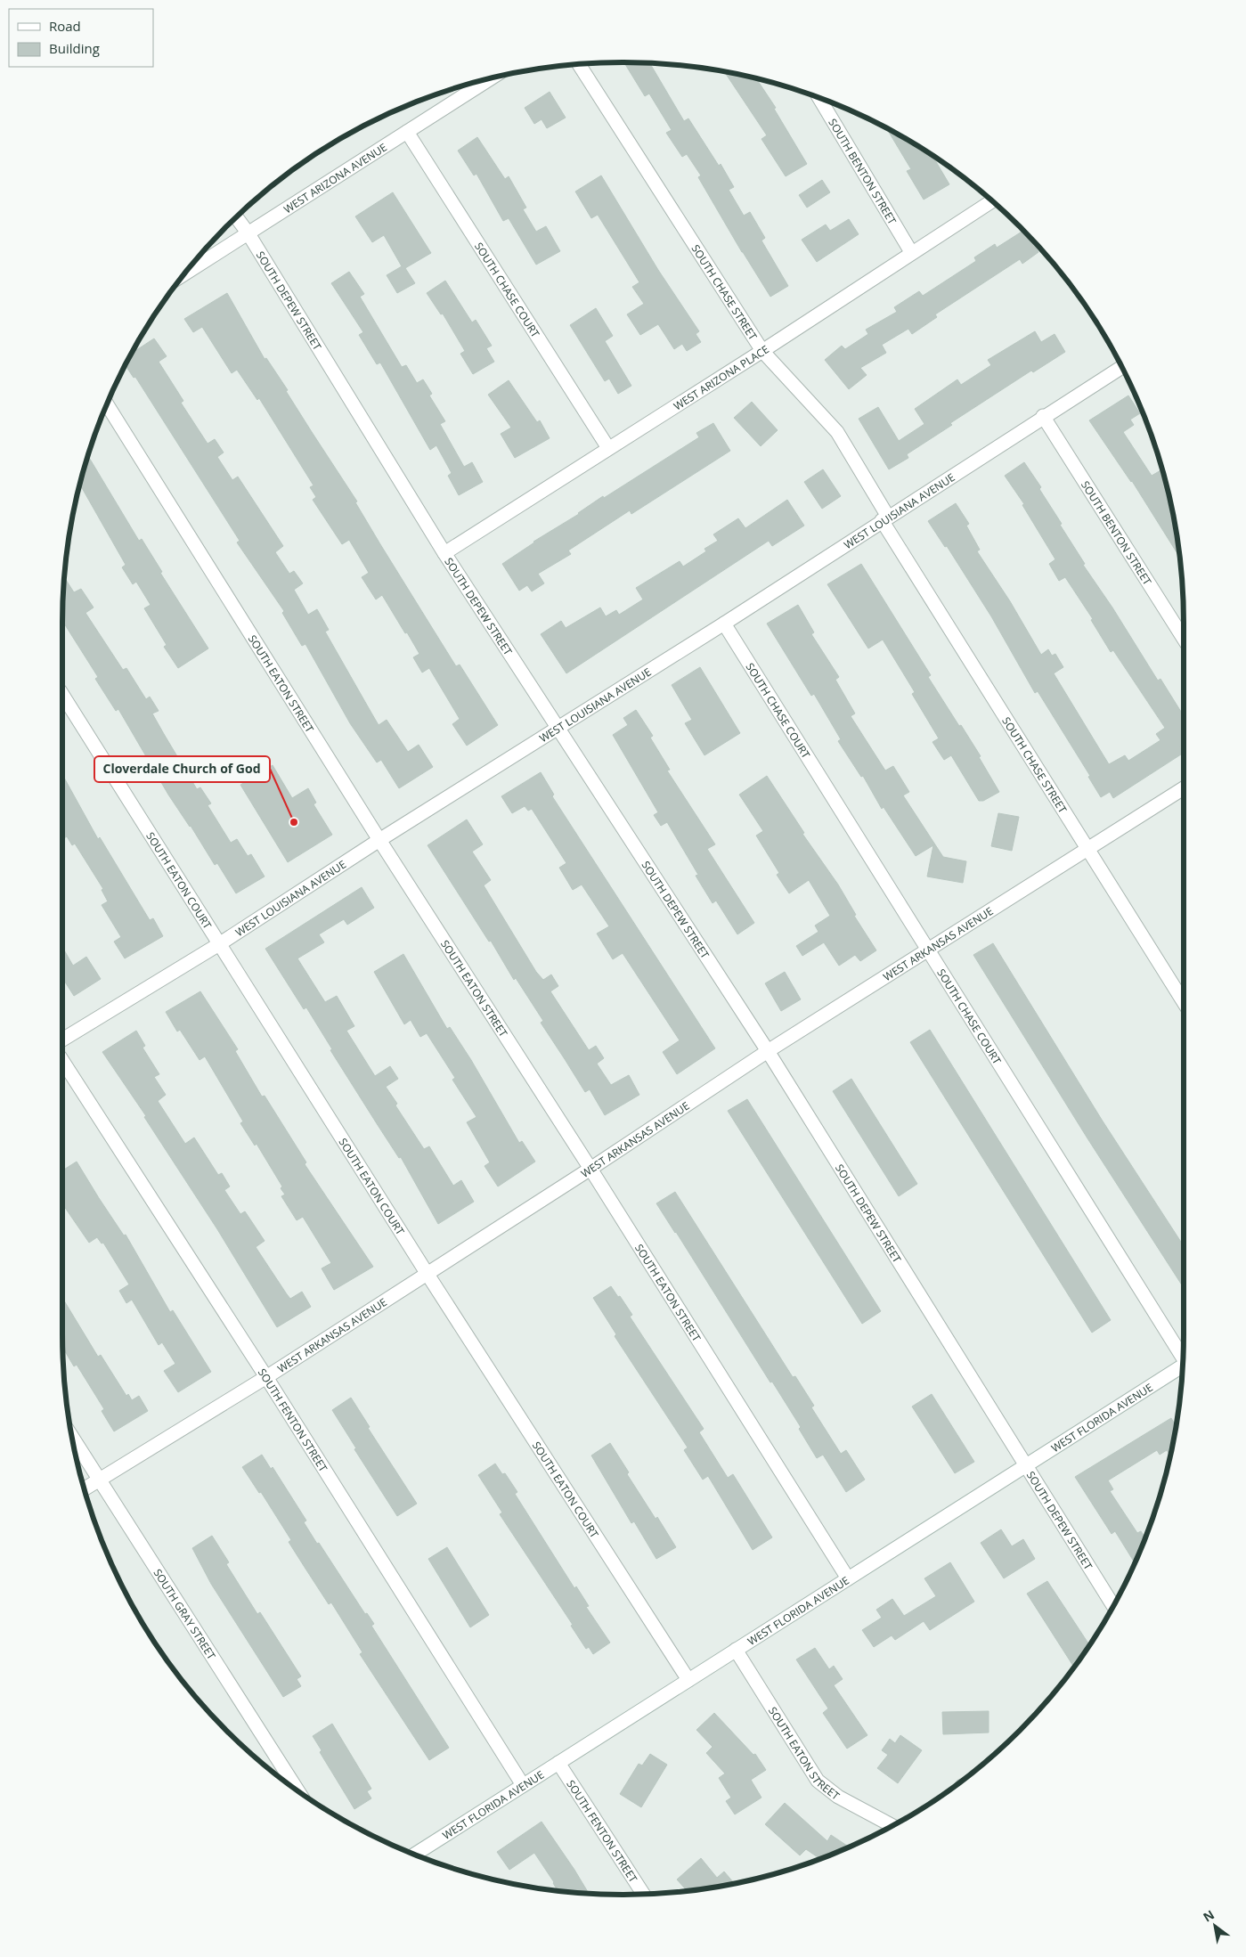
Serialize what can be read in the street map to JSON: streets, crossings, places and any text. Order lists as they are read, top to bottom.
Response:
{
  "streets": {
    "street": [
      "SOUTH BENTON STREET",
      "WEST ARIZONA AVENUE",
      "SOUTH CHASE COURT",
      "SOUTH CHASE STREET",
      "SOUTH DEPEW STREET",
      "WEST ARIZONA PLACE",
      "WEST LOUISIANA AVENUE",
      "SOUTH EATON STREET",
      "SOUTH EATON COURT",
      "WEST ARKANSAS AVENUE",
      "WEST FLORIDA AVENUE",
      "SOUTH FENTON STREET",
      "SOUTH GRAY STREET"
    ]
  },
  "crossings": [
    ["SOUTH BENTON STREET", "WEST ARIZONA PLACE"],
    ["SOUTH BENTON STREET", "WEST LOUISIANA AVENUE"],
    ["WEST ARIZONA AVENUE", "SOUTH CHASE COURT"],
    ["WEST ARIZONA AVENUE", "SOUTH DEPEW STREET"],
    ["SOUTH CHASE COURT", "WEST ARIZONA PLACE"],
    ["SOUTH CHASE COURT", "WEST LOUISIANA AVENUE"],
    ["SOUTH CHASE COURT", "WEST ARKANSAS AVENUE"],
    ["SOUTH CHASE STREET", "WEST ARIZONA PLACE"],
    ["SOUTH CHASE STREET", "WEST LOUISIANA AVENUE"],
    ["SOUTH CHASE STREET", "WEST ARKANSAS AVENUE"],
    ["SOUTH DEPEW STREET", "WEST ARIZONA PLACE"],
    ["SOUTH DEPEW STREET", "WEST LOUISIANA AVENUE"],
    ["SOUTH DEPEW STREET", "WEST ARKANSAS AVENUE"],
    ["SOUTH DEPEW STREET", "WEST FLORIDA AVENUE"],
    ["WEST LOUISIANA AVENUE", "SOUTH EATON STREET"],
    ["WEST LOUISIANA AVENUE", "SOUTH EATON COURT"],
    ["SOUTH EATON STREET", "WEST ARKANSAS AVENUE"],
    ["SOUTH EATON STREET", "WEST FLORIDA AVENUE"],
    ["SOUTH EATON COURT", "WEST ARKANSAS AVENUE"],
    ["SOUTH EATON COURT", "WEST FLORIDA AVENUE"],
    ["WEST ARKANSAS AVENUE", "SOUTH FENTON STREET"],
    ["WEST ARKANSAS AVENUE", "SOUTH GRAY STREET"],
    ["WEST FLORIDA AVENUE", "SOUTH FENTON STREET"]
  ],
  "places": ["Cloverdale Church of God"],
  "legend": ["Road", "Building"],
  "north": "top left"
}
